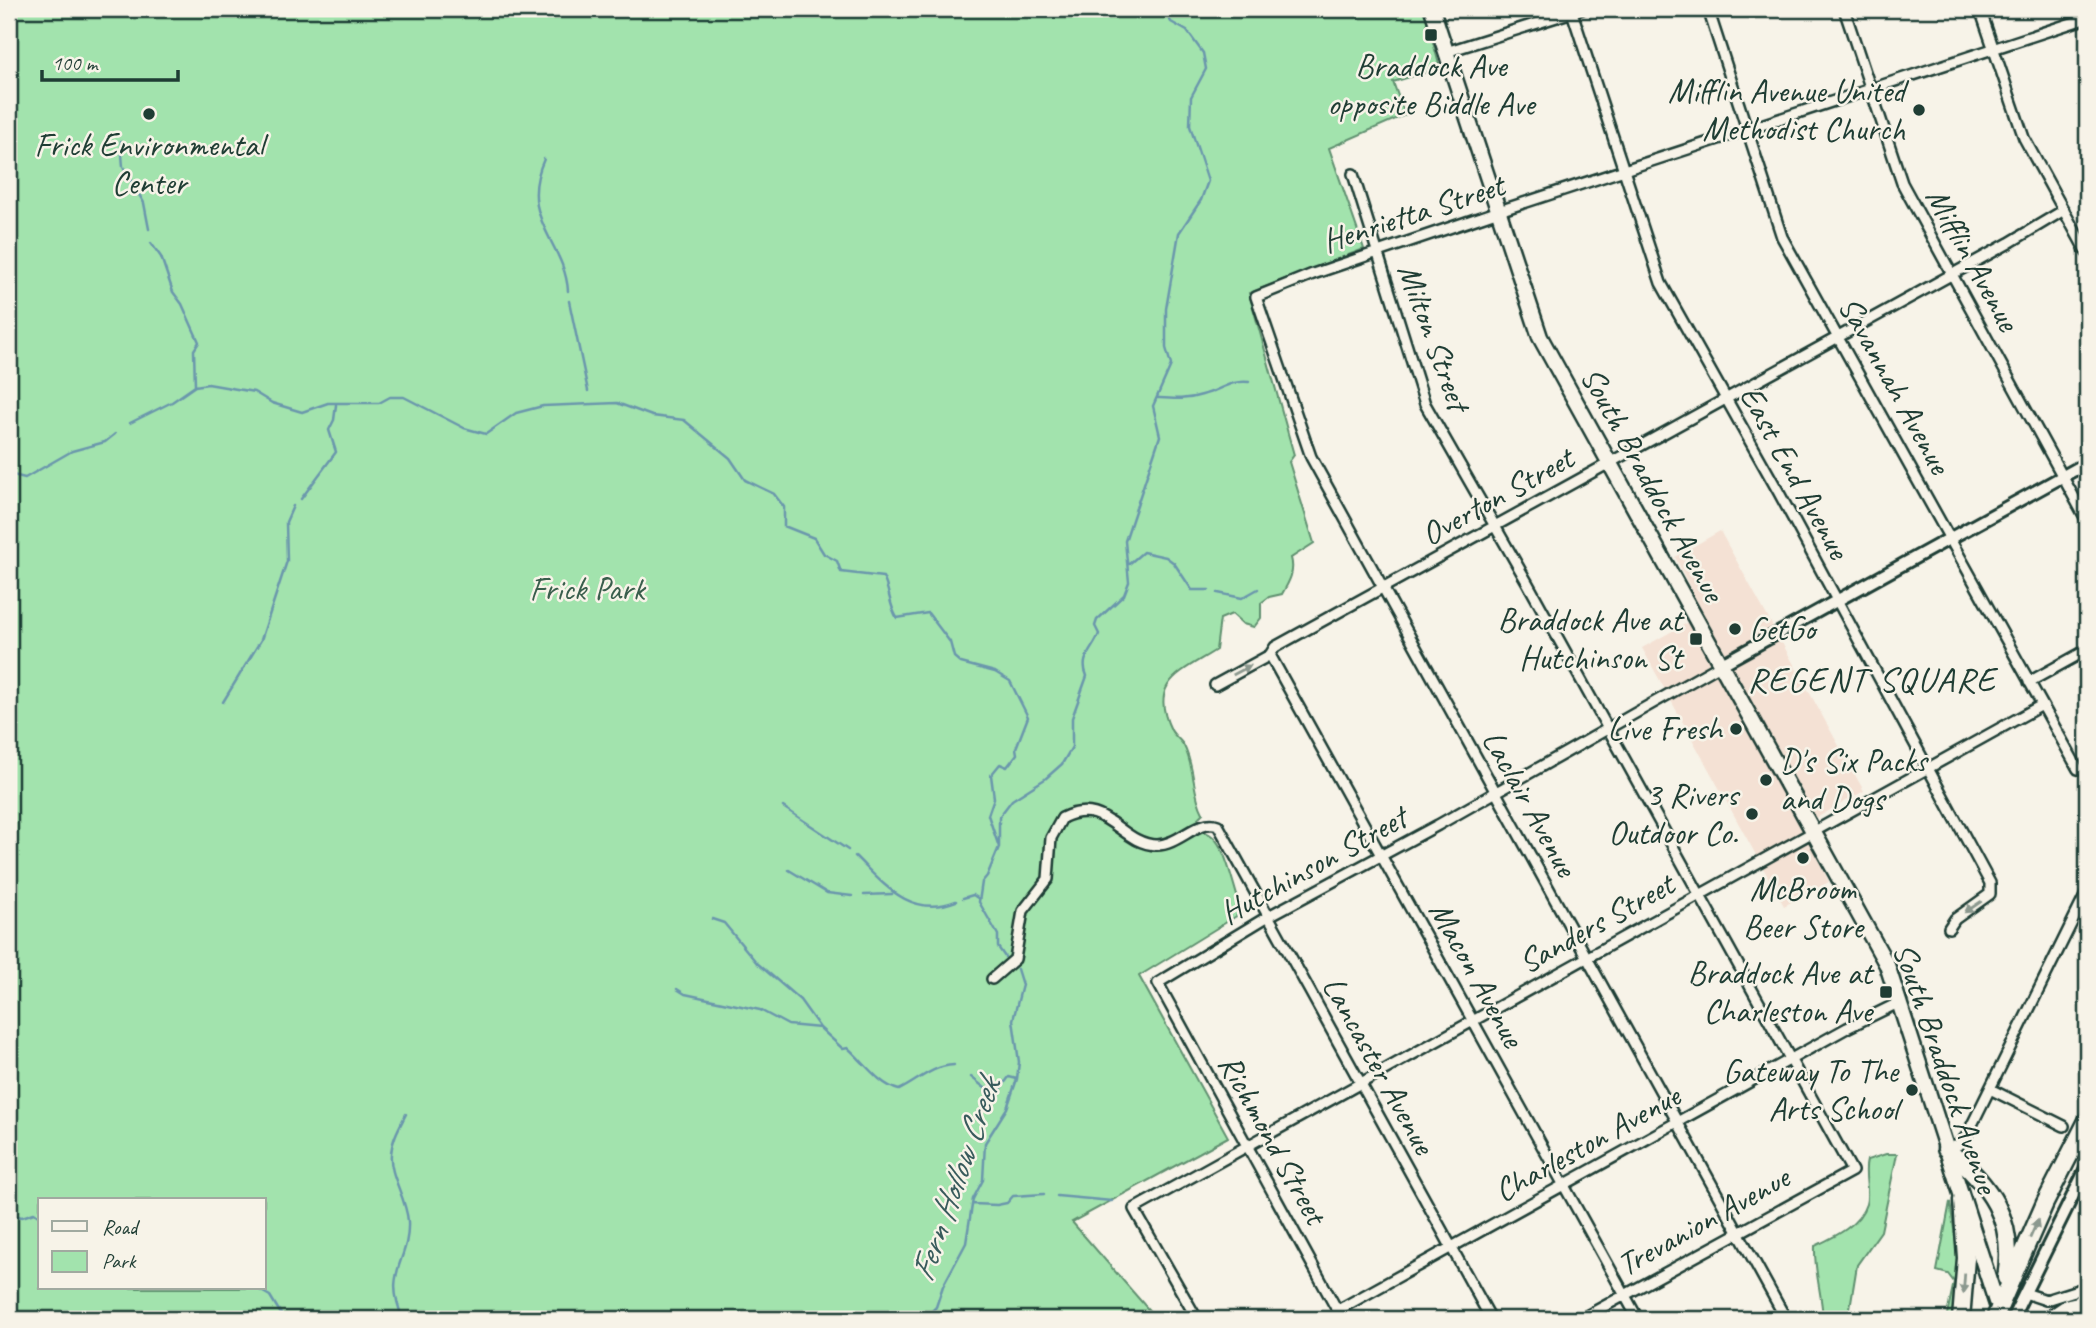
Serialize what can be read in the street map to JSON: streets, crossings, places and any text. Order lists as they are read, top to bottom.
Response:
{
  "streets": {
    "main road": ["South Braddock Avenue"],
    "street": [
      "Henrietta Street",
      "Mifflin Avenue",
      "Milton Street",
      "Savannah Avenue",
      "East End Avenue",
      "Overton Street",
      "Laclair Avenue",
      "Hutchinson Street",
      "Sanders Street",
      "Macon Avenue",
      "Lancaster Avenue",
      "Richmond Street",
      "Charleston Avenue",
      "Trevanion Avenue"
    ]
  },
  "crossings": [
    ["Henrietta Street", "Mifflin Avenue"],
    ["Henrietta Street", "Milton Street"],
    ["Henrietta Street", "Savannah Avenue"],
    ["Henrietta Street", "East End Avenue"],
    ["Henrietta Street", "South Braddock Avenue"],
    ["Henrietta Street", "Laclair Avenue"],
    ["Mifflin Avenue", "Overton Street"],
    ["Milton Street", "Overton Street"],
    ["Milton Street", "Hutchinson Street"],
    ["Savannah Avenue", "Overton Street"],
    ["Savannah Avenue", "Sanders Street"],
    ["East End Avenue", "Overton Street"],
    ["East End Avenue", "Sanders Street"],
    ["South Braddock Avenue", "Overton Street"],
    ["South Braddock Avenue", "Hutchinson Street"],
    ["South Braddock Avenue", "Sanders Street"],
    ["South Braddock Avenue", "Charleston Avenue"],
    ["Overton Street", "Laclair Avenue"],
    ["Overton Street", "Macon Avenue"],
    ["Laclair Avenue", "Hutchinson Street"],
    ["Laclair Avenue", "Sanders Street"],
    ["Laclair Avenue", "Charleston Avenue"],
    ["Laclair Avenue", "Trevanion Avenue"],
    ["Hutchinson Street", "Macon Avenue"],
    ["Hutchinson Street", "Lancaster Avenue"],
    ["Hutchinson Street", "Richmond Street"],
    ["Sanders Street", "Macon Avenue"],
    ["Sanders Street", "Lancaster Avenue"],
    ["Sanders Street", "Richmond Street"],
    ["Macon Avenue", "Charleston Avenue"],
    ["Macon Avenue", "Trevanion Avenue"],
    ["Lancaster Avenue", "Charleston Avenue"],
    ["Richmond Street", "Charleston Avenue"],
    ["Charleston Avenue", "Trevanion Avenue"]
  ],
  "districts": ["REGENT SQUARE"],
  "water": ["Fern Hollow Creek"],
  "parks": ["Frick Park"],
  "places": {
    "transit": ["Braddock Ave opposite Biddle Ave", "Braddock Ave at Hutchinson St", "Braddock Ave at Charleston Ave"],
    "other": [
      "Mifflin Avenue United Methodist Church",
      "Frick Environmental Center",
      "GetGo",
      "Live Fresh",
      "D's Six Packs and Dogs",
      "3 Rivers Outdoor Co.",
      "McBroom Beer Store",
      "Gateway To The Arts School"
    ]
  },
  "legend": ["Road", "Park"],
  "scale_bar": "100 m"
}
